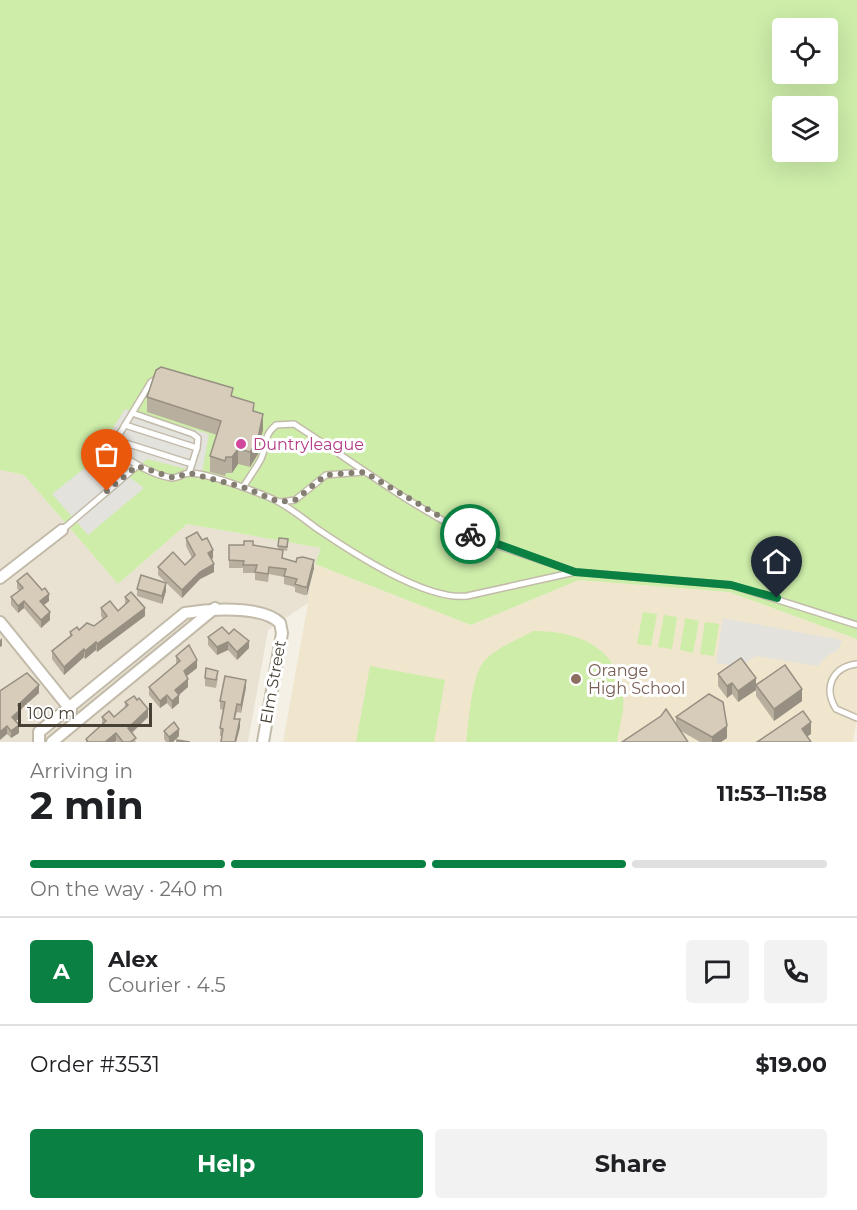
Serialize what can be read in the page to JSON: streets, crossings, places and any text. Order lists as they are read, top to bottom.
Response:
{
  "streets": {
    "street": ["Elm Street"]
  },
  "places": ["Duntryleague", "Orange High School"],
  "scale_bar": "100 m",
  "page": {
    "scale": "100 m",
    "heading": ["2 min", "Arriving in", "11:53–11:58"],
    "panel": [
      "Alex",
      "Courier · 4.5",
      "Order #3531",
      "$19.00"
    ],
    "bar": "On the way · 240 m",
    "round": "A",
    "buttons": ["Help", "Share"]
  }
}
